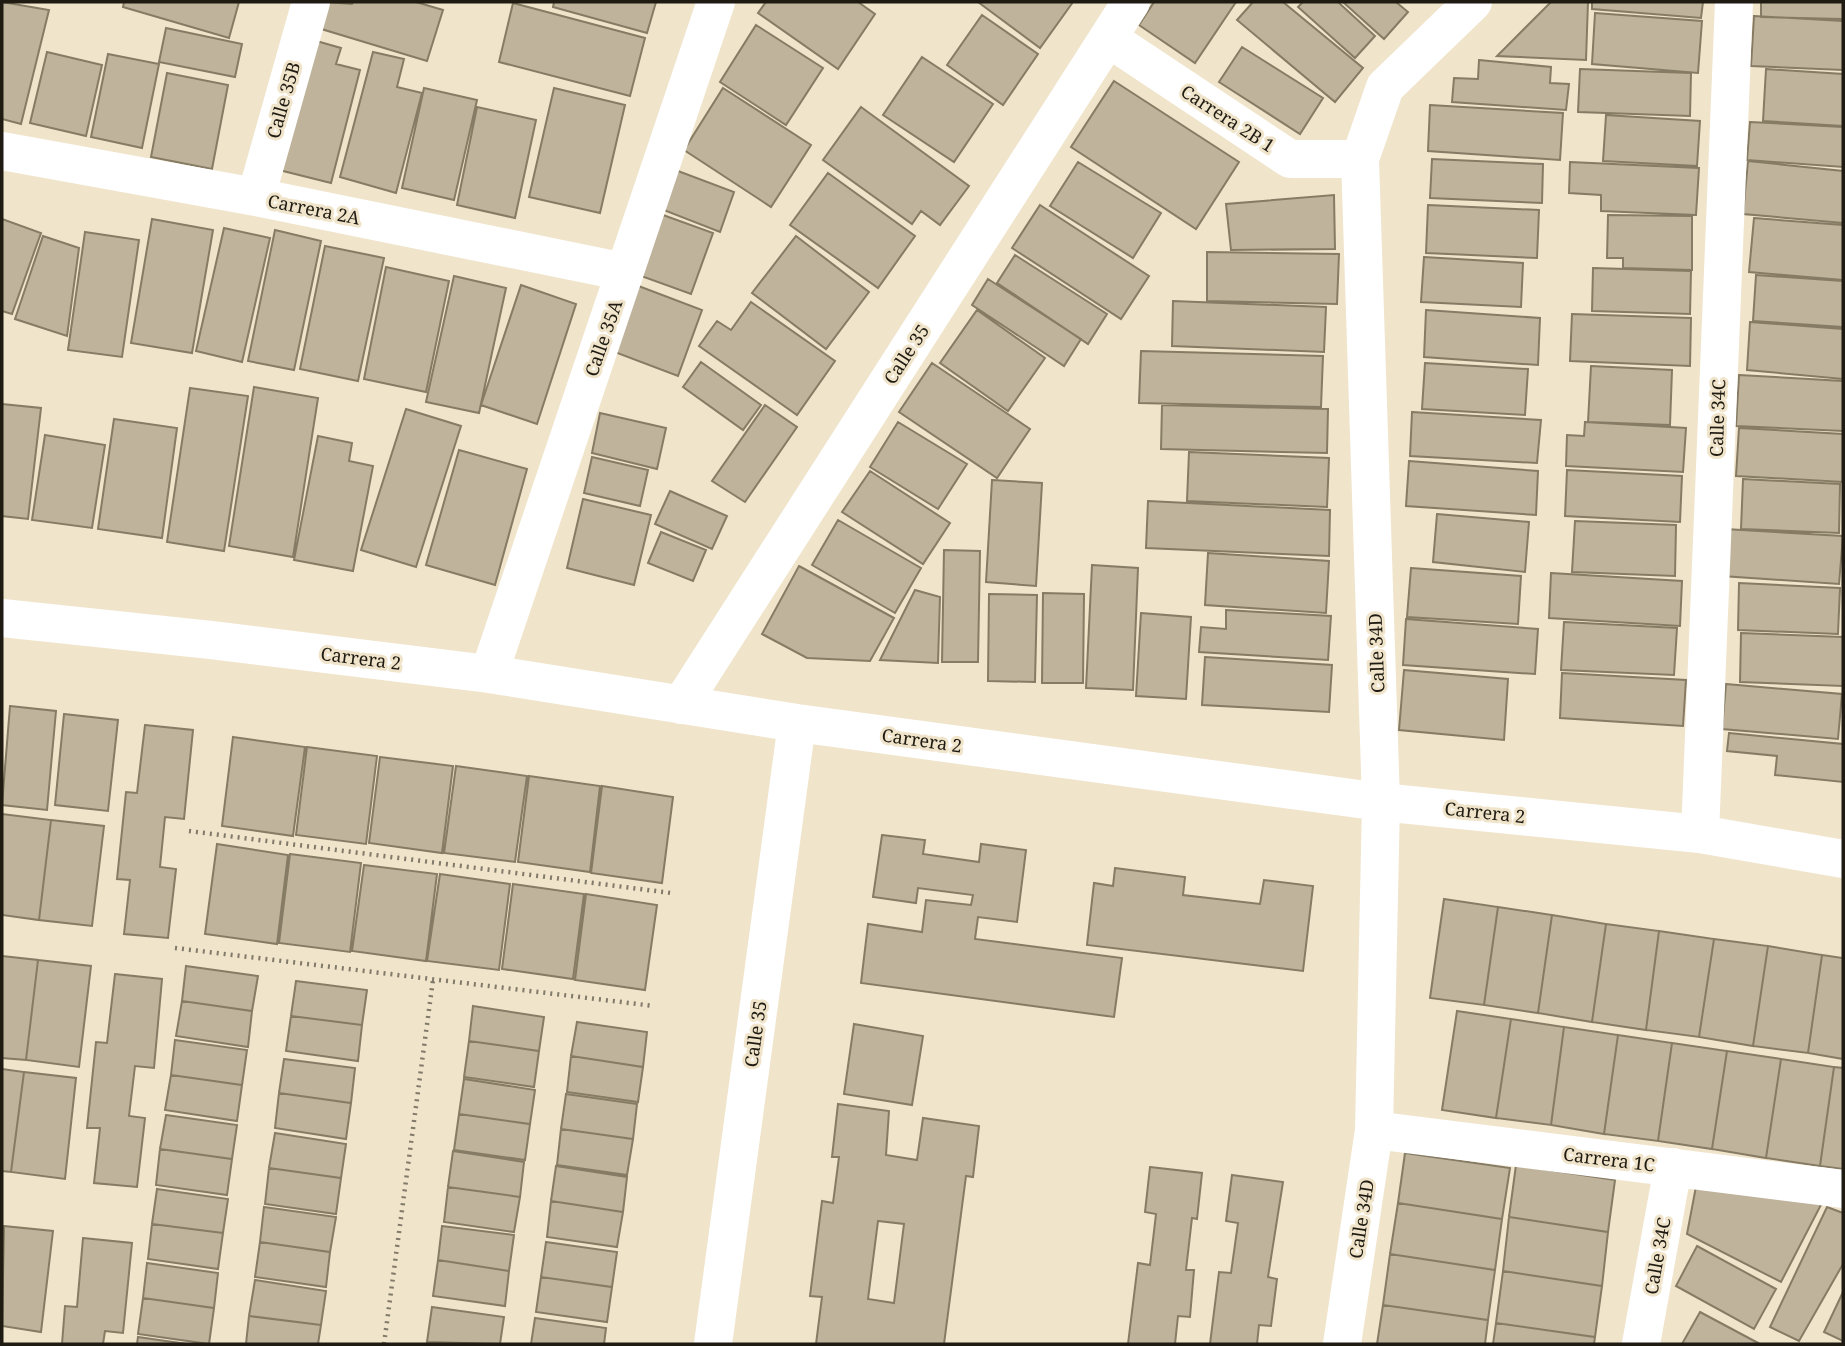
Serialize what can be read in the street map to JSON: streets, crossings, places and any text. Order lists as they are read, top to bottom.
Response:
{
  "streets": {
    "street": [
      "Calle 35B",
      "Carrera 2B 1",
      "Carrera 2A",
      "Calle 35A",
      "Calle 35",
      "Calle 34C",
      "Calle 34D",
      "Carrera 2",
      "Carrera 1C"
    ]
  },
  "crossings": [
    ["Calle 35B", "Carrera 2A"],
    ["Carrera 2B 1", "Calle 35"],
    ["Carrera 2B 1", "Calle 34D"],
    ["Carrera 2A", "Calle 35A"],
    ["Calle 35A", "Carrera 2"],
    ["Calle 35", "Carrera 2"],
    ["Calle 34C", "Carrera 2"],
    ["Calle 34C", "Carrera 1C"],
    ["Calle 34D", "Carrera 2"],
    ["Calle 34D", "Carrera 1C"]
  ]
}
